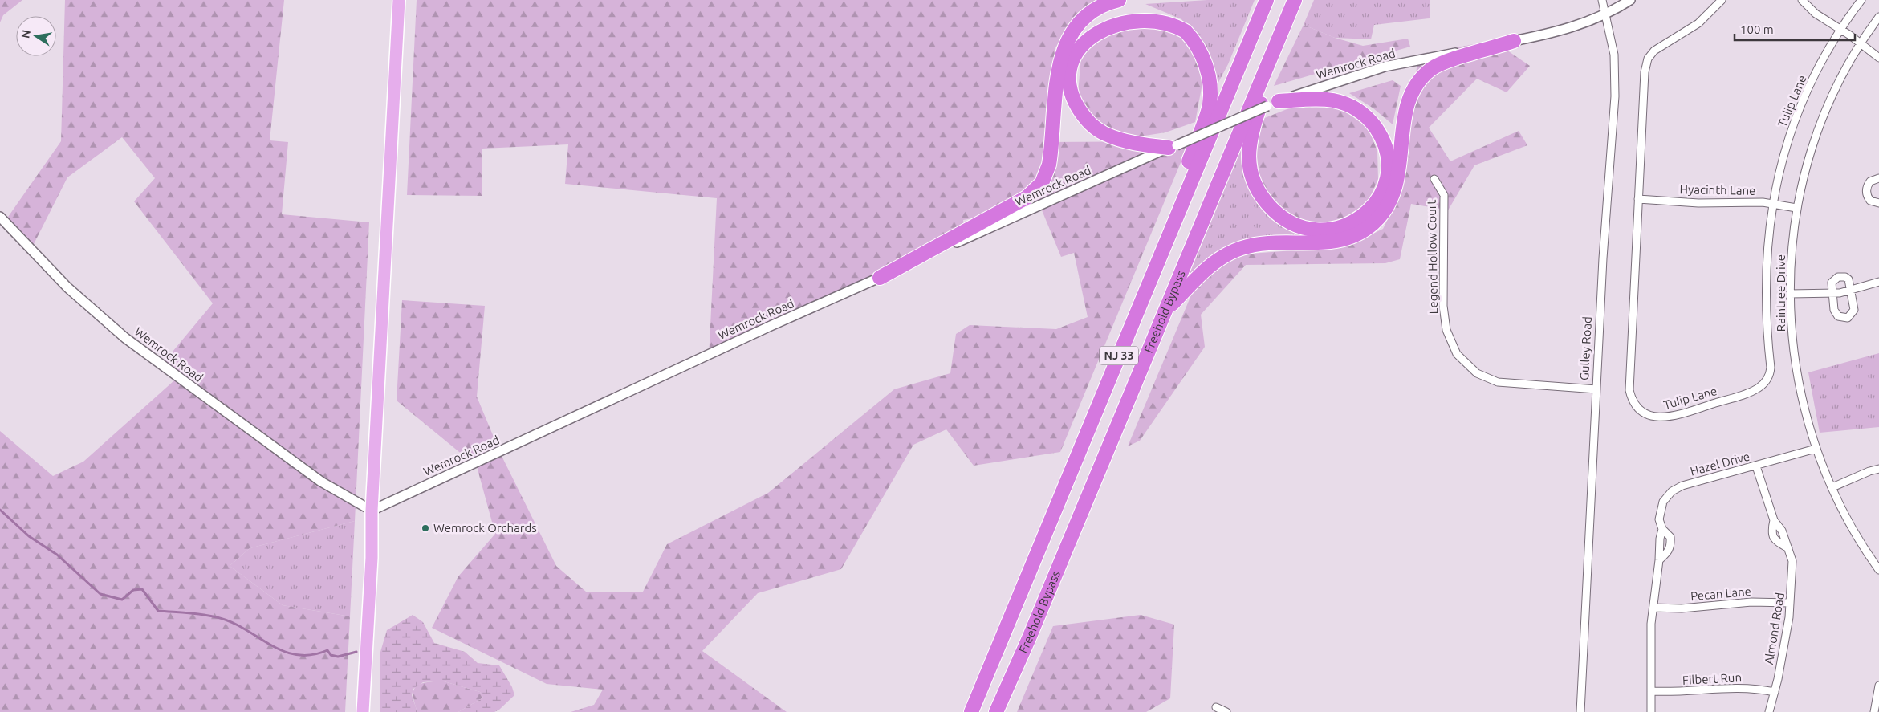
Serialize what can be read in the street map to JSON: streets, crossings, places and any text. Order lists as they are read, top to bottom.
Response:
{
  "streets": {
    "highway": ["Freehold Bypass", "NJ 33"],
    "street": [
      "Wemrock Road",
      "Tulip Lane",
      "Hyacinth Lane",
      "Legend Hollow Court",
      "Raintree Drive",
      "Gulley Road",
      "Hazel Drive",
      "Pecan Lane",
      "Almond Road",
      "Filbert Run"
    ]
  },
  "crossings": [
    ["Wemrock Road", "Gulley Road"],
    ["Tulip Lane", "Hyacinth Lane"],
    ["Hyacinth Lane", "Raintree Drive"],
    ["Legend Hollow Court", "Gulley Road"],
    ["Raintree Drive", "Hazel Drive"],
    ["Hazel Drive", "Pecan Lane"],
    ["Hazel Drive", "Almond Road"],
    ["Hazel Drive", "Filbert Run"],
    ["Pecan Lane", "Almond Road"],
    ["Almond Road", "Filbert Run"]
  ],
  "places": ["Wemrock Orchards"],
  "scale_bar": "100 m",
  "north": "left"
}
